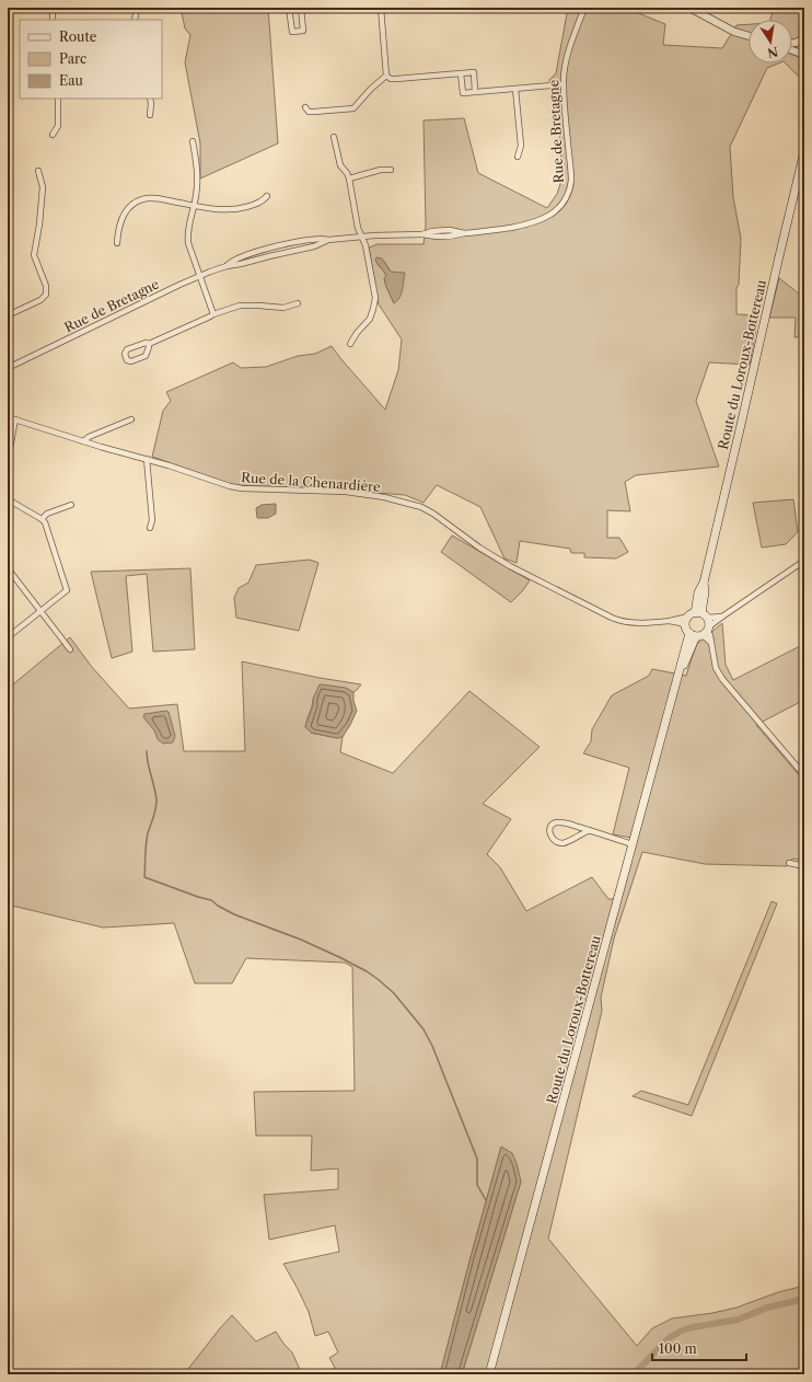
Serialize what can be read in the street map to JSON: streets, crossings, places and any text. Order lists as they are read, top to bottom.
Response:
{
  "streets": {
    "main road": ["Route du Loroux-Bottereau"],
    "street": ["Rue de Bretagne", "Rue de la Chenardière"]
  },
  "crossings": [
    ["Route du Loroux-Bottereau", "Rue de la Chenardière"]
  ],
  "legend": ["Route", "Parc", "Eau"],
  "scale_bar": "100 m",
  "north": "bottom"
}
